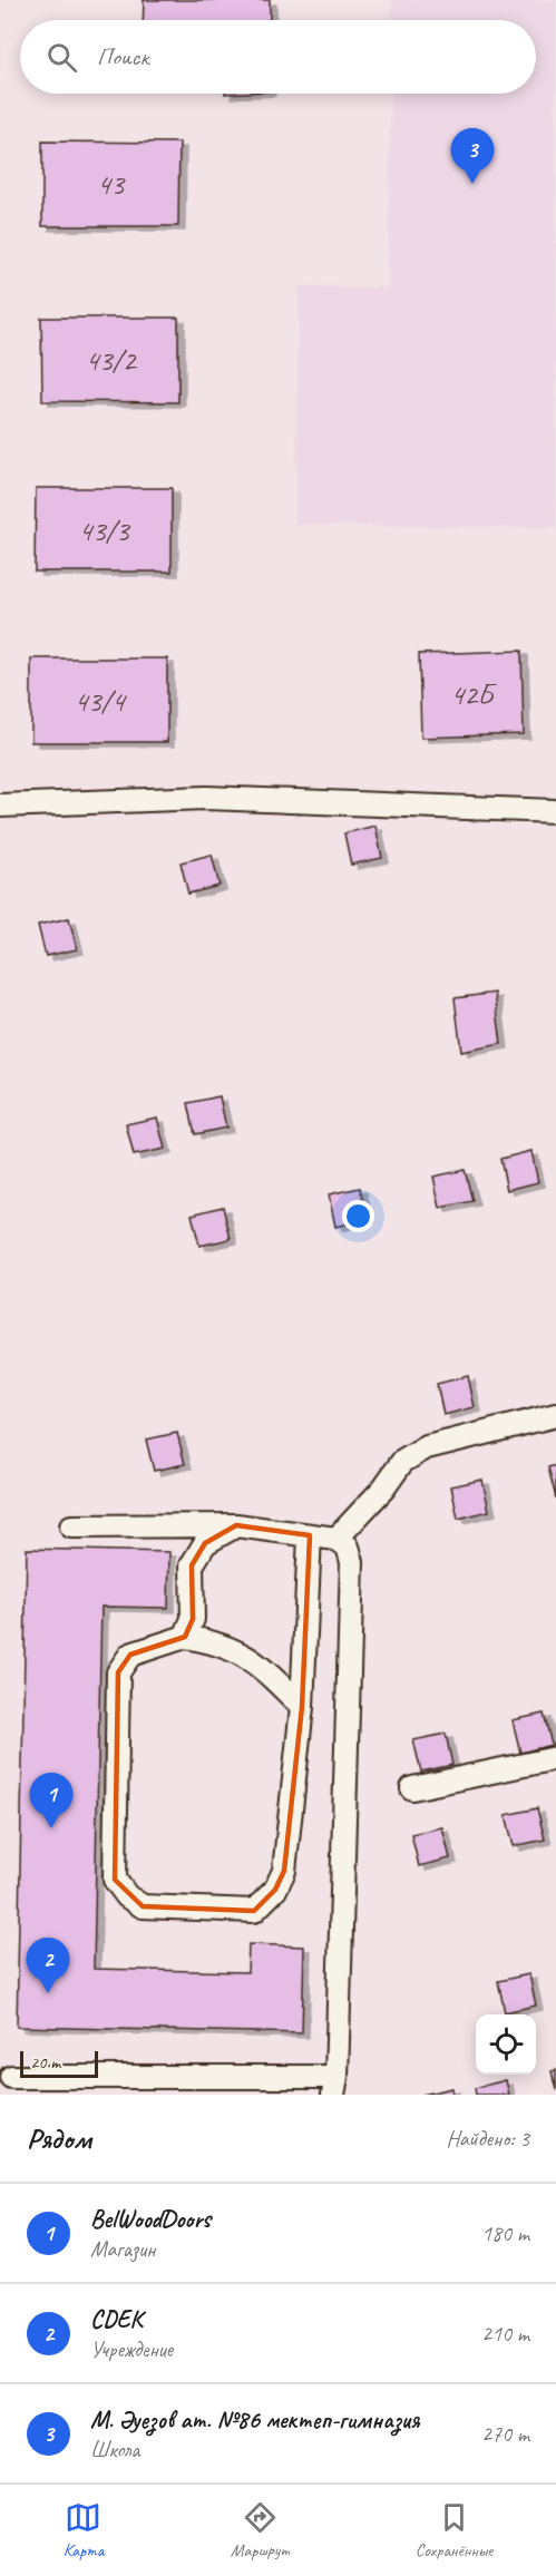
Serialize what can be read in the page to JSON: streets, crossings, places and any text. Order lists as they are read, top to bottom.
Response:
{
  "house_numbers": [
    "43",
    "43/2",
    "43/3",
    "42Б",
    "43/4"
  ],
  "scale_bar": "20 m",
  "page": {
    "search": "Поиск",
    "pins": ["3", "1", "2"],
    "scale": "20 m",
    "heading": ["Рядом", "Найдено: 3"],
    "list": [
      {
        "mark": "1",
        "name": "BelWoodDoors",
        "note": "Магазин",
        "value": "180 m"
      },
      {
        "mark": "2",
        "name": "CDEK",
        "note": "Учреждение",
        "value": "210 m"
      },
      {
        "mark": "3",
        "name": "М. Әуезов ат. №86 мектеп-гимназия",
        "note": "Школа",
        "value": "270 m"
      }
    ],
    "nav": ["Карта", "Маршрут", "Сохранённые"]
  }
}
